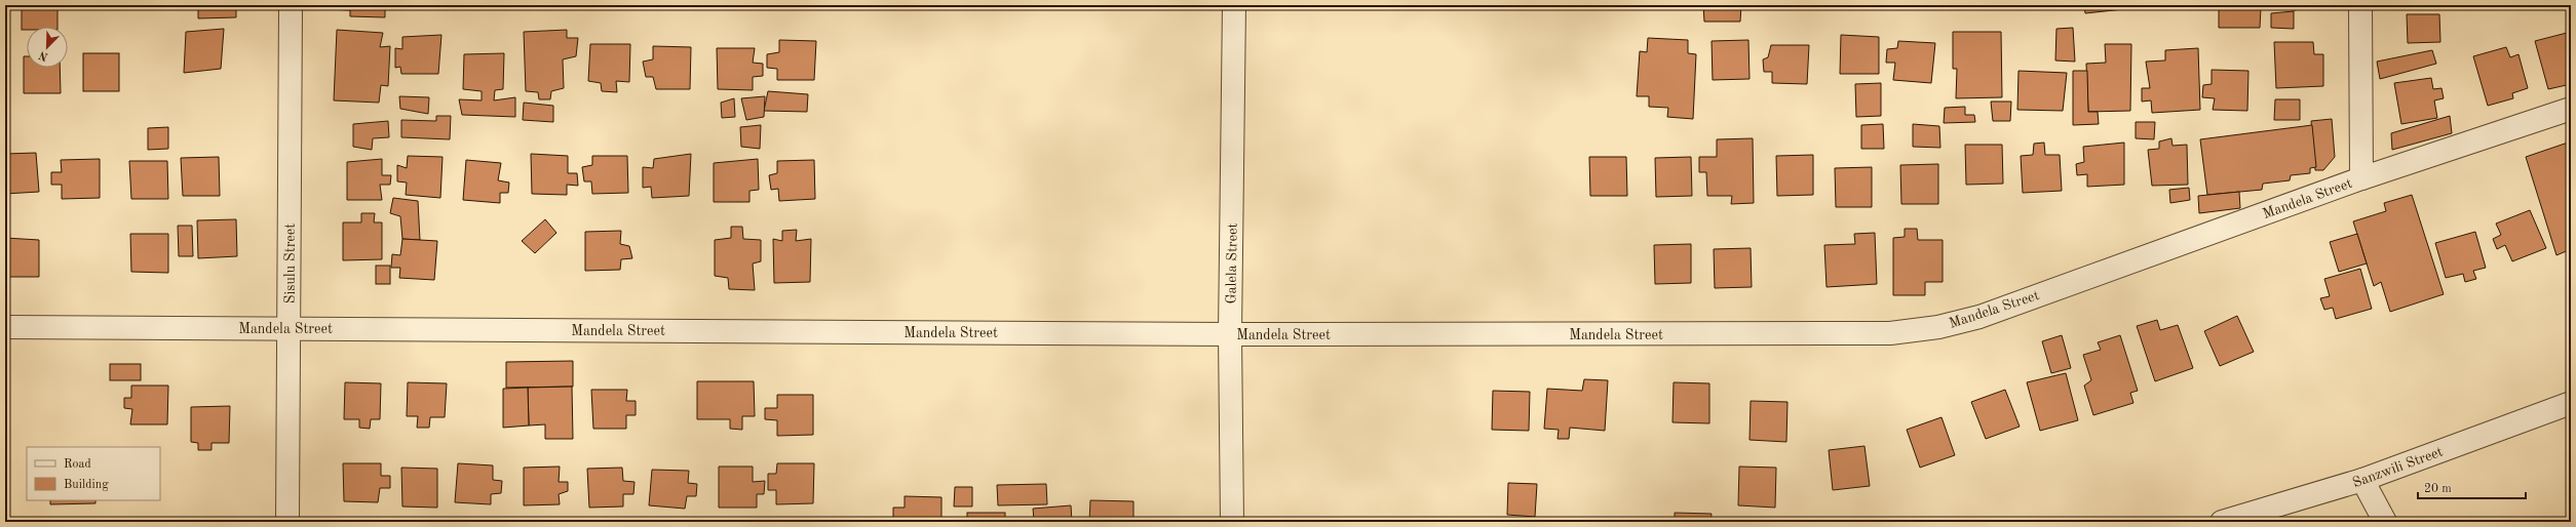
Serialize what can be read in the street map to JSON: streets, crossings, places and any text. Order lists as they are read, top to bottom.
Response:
{
  "streets": {
    "street": [
      "Mandela Street",
      "Sisulu Street",
      "Galela Street",
      "Sanzwili Street"
    ]
  },
  "crossings": [
    ["Mandela Street", "Sisulu Street"],
    ["Mandela Street", "Galela Street"]
  ],
  "legend": ["Road", "Building"],
  "scale_bar": "20 m",
  "north": "bottom left"
}
